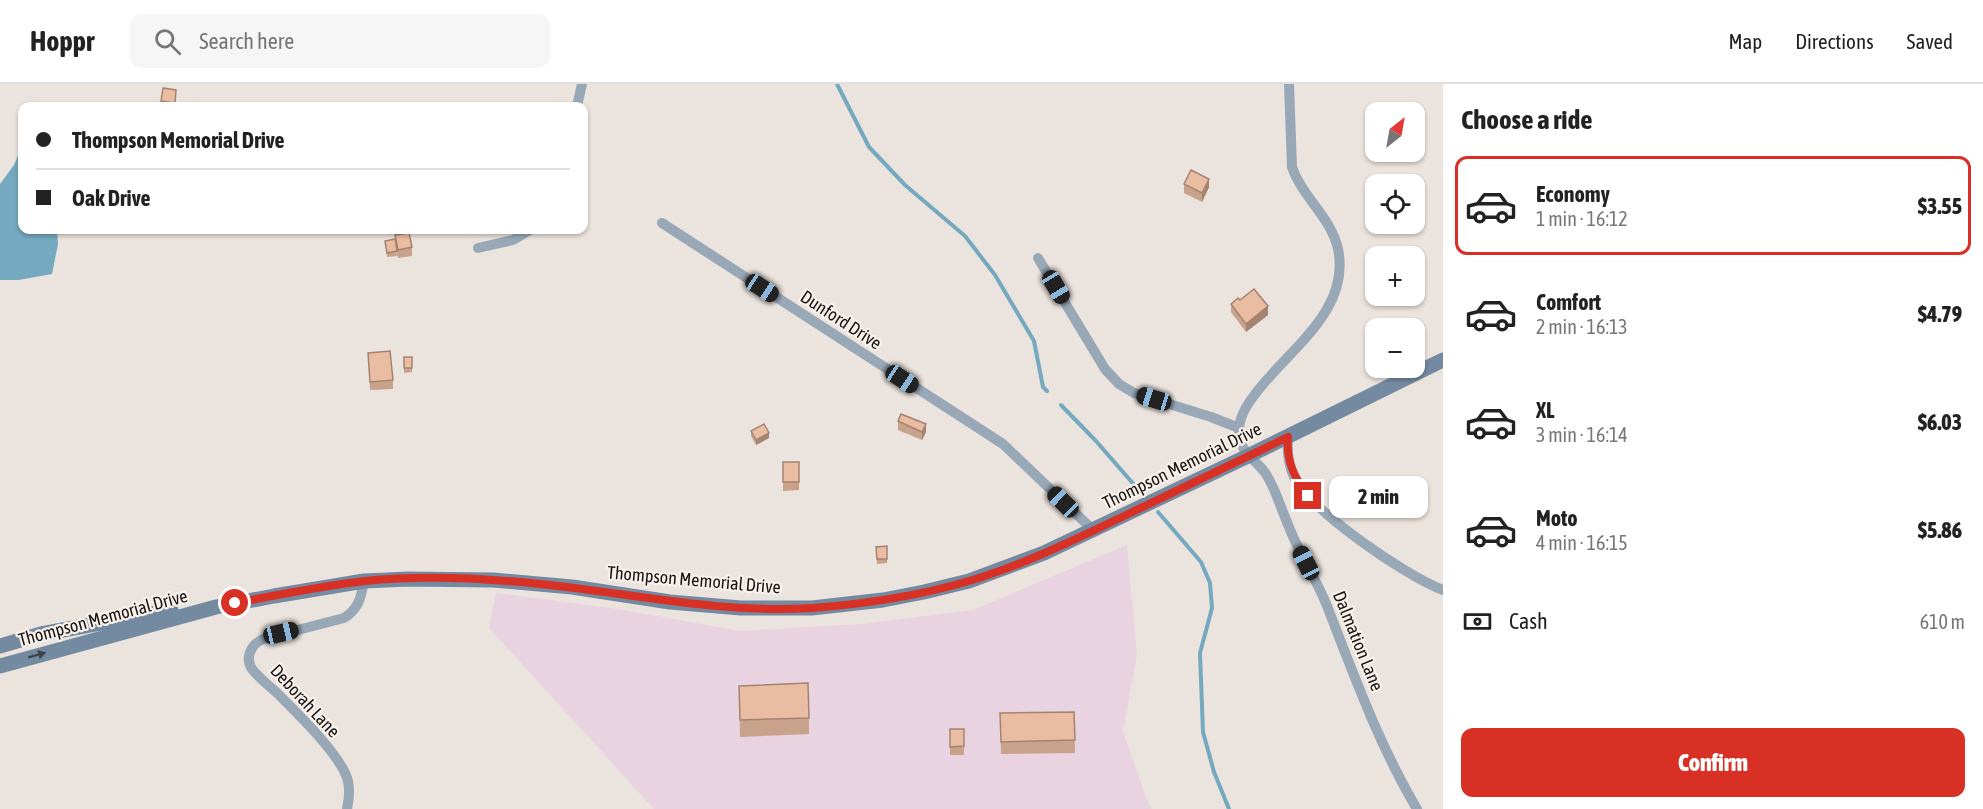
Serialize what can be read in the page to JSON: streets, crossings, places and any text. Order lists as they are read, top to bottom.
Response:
{
  "streets": {
    "main road": ["Thompson Memorial Drive"],
    "street": ["Dunford Drive", "Dalmation Lane", "Deborah Lane"]
  },
  "crossings": [
    ["Dunford Drive", "Thompson Memorial Drive"],
    ["Thompson Memorial Drive", "Dalmation Lane"],
    ["Thompson Memorial Drive", "Deborah Lane"]
  ],
  "north": "top right",
  "page": {
    "header": "Hoppr",
    "search": "Search here",
    "nav": ["Map", "Directions", "Saved"],
    "heading": "Choose a ride",
    "map_buttons": ["+", "−"],
    "banner": ["Thompson Memorial Drive", "Oak Drive"],
    "list": [
      {
        "name": "Economy",
        "note": "1 min · 16:12",
        "value": "$3.55"
      },
      {
        "name": "Comfort",
        "note": "2 min · 16:13",
        "value": "$4.79"
      },
      {
        "name": "XL",
        "note": "3 min · 16:14",
        "value": "$6.03"
      },
      {
        "name": "Moto",
        "note": "4 min · 16:15",
        "value": "$5.86"
      }
    ],
    "bubble": "2 min",
    "pay": ["Cash", "610 m"],
    "buttons": "Confirm"
  }
}
